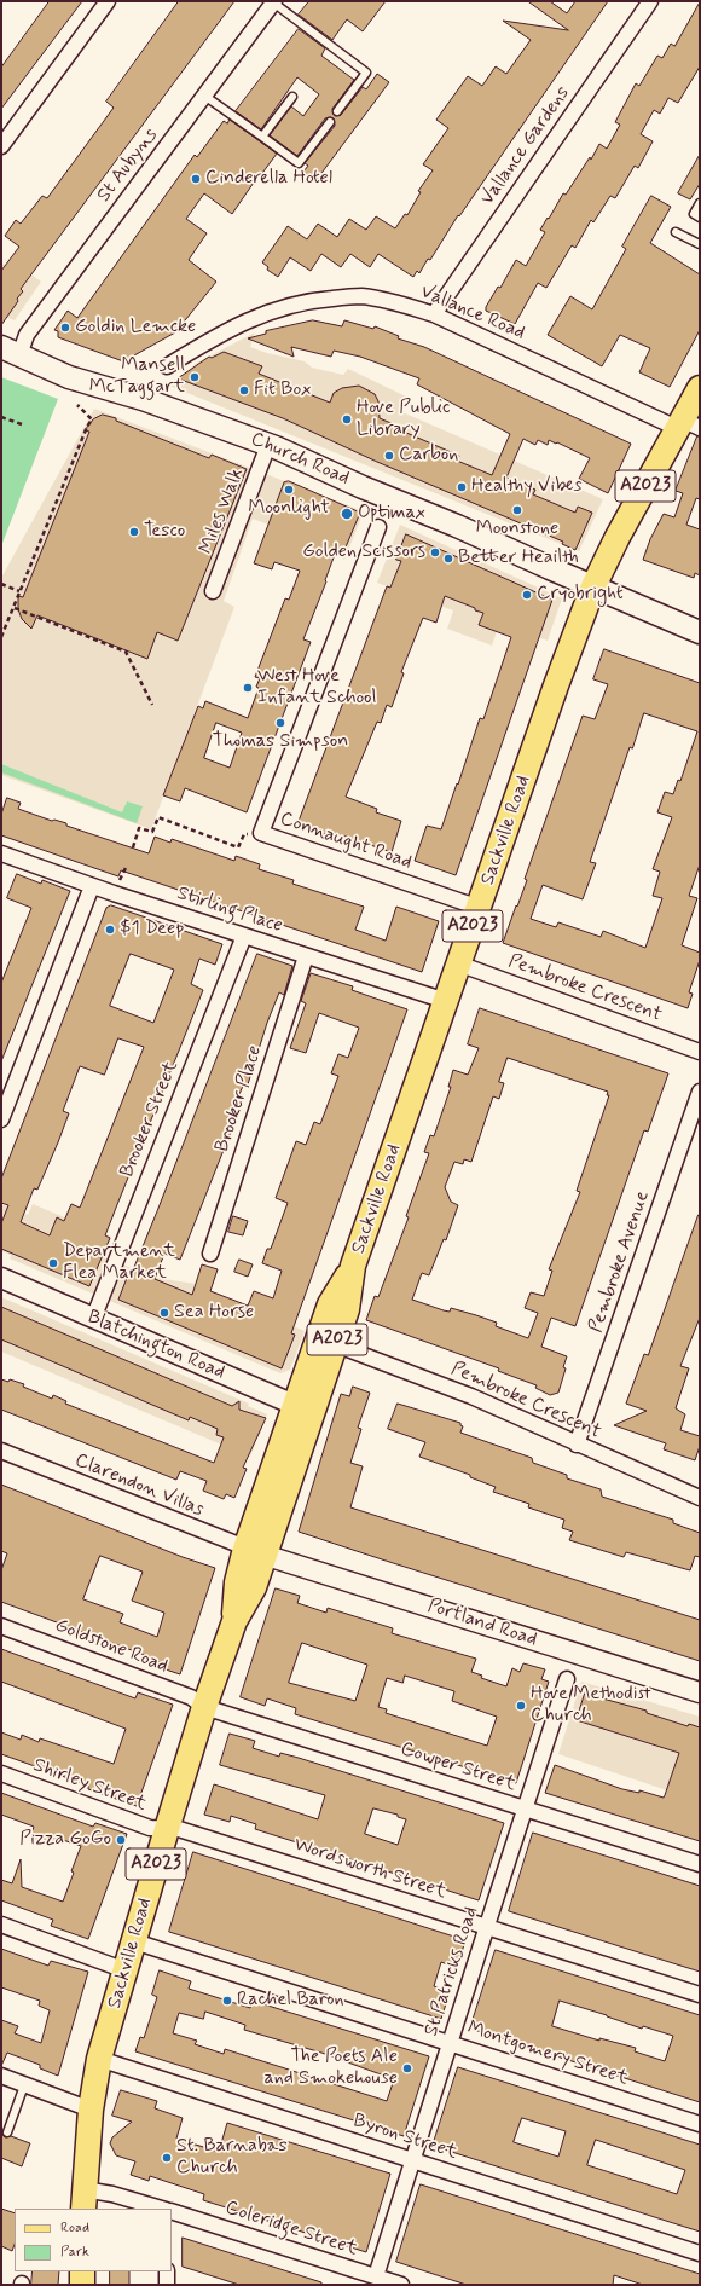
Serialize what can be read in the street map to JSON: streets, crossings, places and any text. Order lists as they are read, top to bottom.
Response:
{
  "streets": {
    "main road": ["Church Road", "A2023", "Sackville Road"],
    "street": [
      "Vallance Gardens",
      "St Aubyns",
      "Vallance Road",
      "Miles Walk",
      "Connaught Road",
      "Stirling Place",
      "Pembroke Crescent",
      "Brooker Place",
      "Brooker Street",
      "Pembroke Avenue",
      "Blatchington Road",
      "Clarendon Villas",
      "Portland Road",
      "Goldstone Road",
      "Cowper Street",
      "Shirley Street",
      "Wordsworth Street",
      "St Patricks Road",
      "Montgomery Street",
      "Byron Street",
      "Coleridge Street"
    ]
  },
  "crossings": [
    ["Vallance Gardens", "Vallance Road"],
    ["St Aubyns", "Church Road"],
    ["Vallance Road", "A2023"],
    ["Church Road", "A2023"],
    ["Church Road", "Miles Walk"],
    ["Church Road", "Sackville Road"],
    ["A2023", "Sackville Road"],
    ["Sackville Road", "Connaught Road"],
    ["Sackville Road", "Stirling Place"],
    ["Sackville Road", "Pembroke Crescent"],
    ["Sackville Road", "Blatchington Road"],
    ["Sackville Road", "Clarendon Villas"],
    ["Sackville Road", "Portland Road"],
    ["Sackville Road", "Goldstone Road"],
    ["Sackville Road", "Cowper Street"],
    ["Sackville Road", "Shirley Street"],
    ["Sackville Road", "Wordsworth Street"],
    ["Sackville Road", "Montgomery Street"],
    ["Sackville Road", "Byron Street"],
    ["Stirling Place", "Brooker Place"],
    ["Stirling Place", "Brooker Street"],
    ["Pembroke Crescent", "Pembroke Avenue"],
    ["Brooker Street", "Blatchington Road"],
    ["Clarendon Villas", "Portland Road"],
    ["Goldstone Road", "Cowper Street"],
    ["Cowper Street", "St Patricks Road"],
    ["Shirley Street", "Wordsworth Street"],
    ["Wordsworth Street", "St Patricks Road"],
    ["St Patricks Road", "Montgomery Street"],
    ["St Patricks Road", "Byron Street"],
    ["St Patricks Road", "Coleridge Street"]
  ],
  "places": [
    "Cinderella Hotel",
    "Goldin Lemcke",
    "Mansell McTaggart",
    "Fit Box",
    "Hove Public Library",
    "Carbon",
    "Healthy Vibes",
    "Moonlight",
    "Moonstone",
    "Optimax",
    "Tesco",
    "Golden Scissors",
    "Better Heailth",
    "Cryobright",
    "West Hove Infant School",
    "Thomas Simpson",
    "$1 Deep",
    "Department Flea Market",
    "Sea Horse",
    "Hove Methodist Church",
    "Pizza GoGo",
    "Rachel Baron",
    "The Poets Ale and Smokehouse",
    "St. Barnabas Church"
  ],
  "legend": ["Road", "Park"]
}
